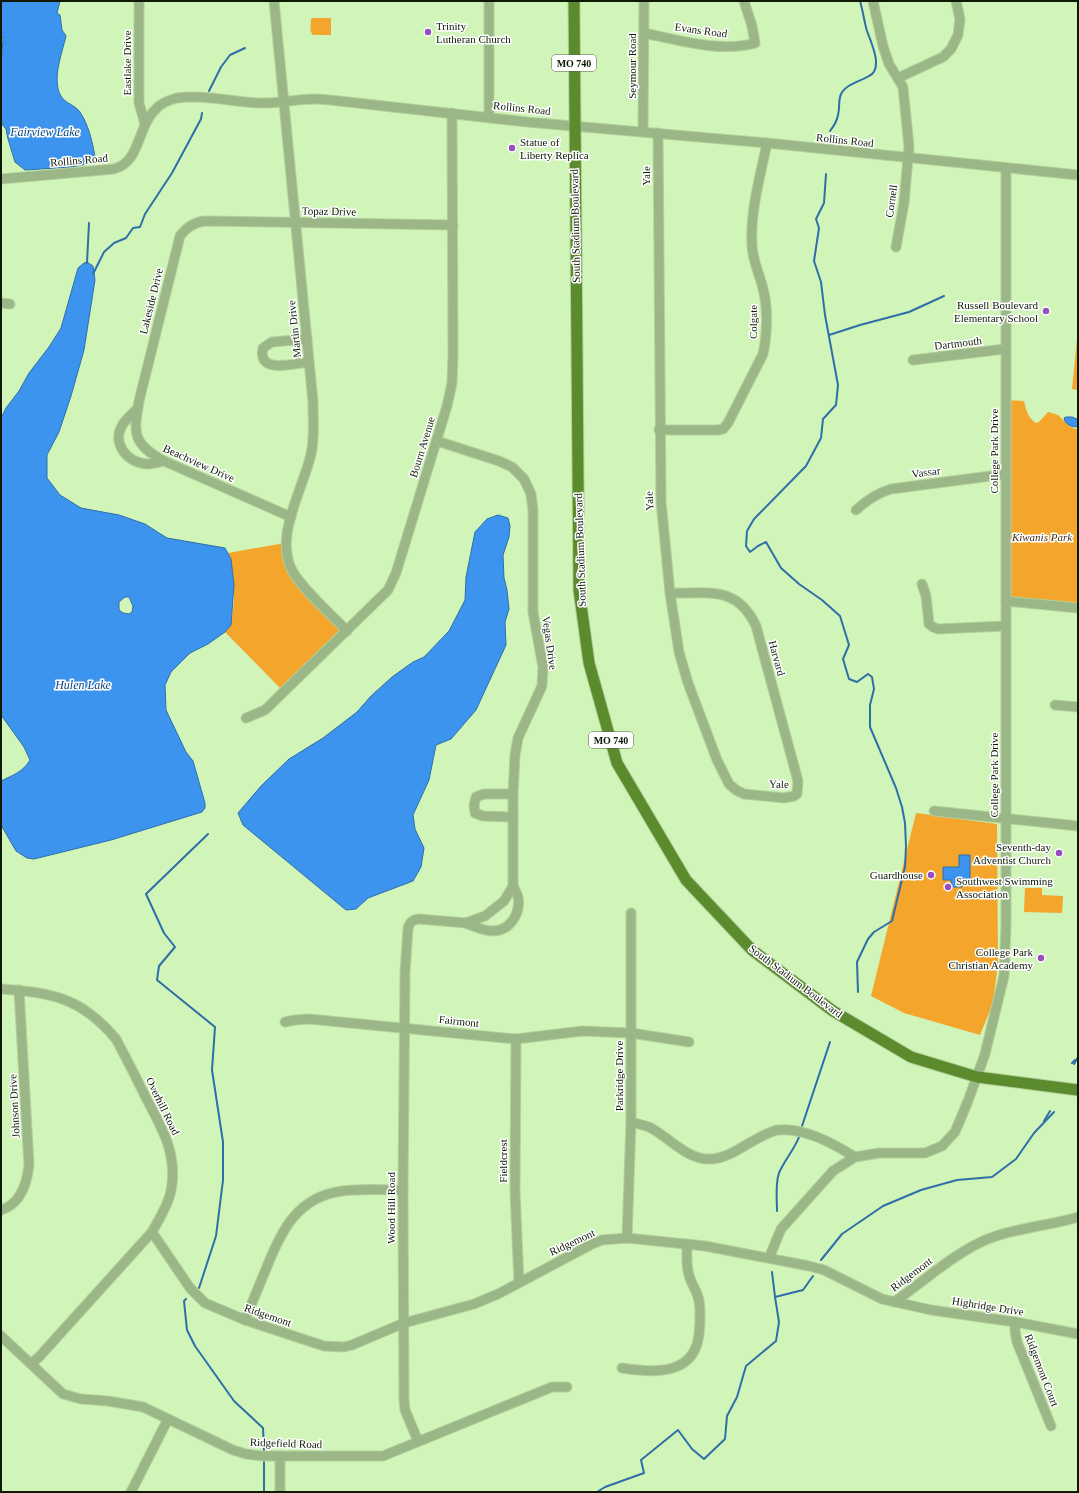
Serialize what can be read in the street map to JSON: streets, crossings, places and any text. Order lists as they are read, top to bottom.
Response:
{
  "streets": {
    "main road": ["MO 740", "South Stadium Boulevard"],
    "street": [
      "Evans Road",
      "Eastlake Drive",
      "Seymour Road",
      "Rollins Road",
      "Yale",
      "Cornell",
      "Topaz Drive",
      "Lakeside Drive",
      "Colgate",
      "Martin Drive",
      "Dartmouth",
      "Bourn Avenue",
      "College Park Drive",
      "Beachview Drive",
      "Vassar",
      "Vegas Drive",
      "Harvard",
      "Fairmont",
      "Parkridge Drive",
      "Johnson Drive",
      "Overhill Road",
      "Fieldcrest",
      "Wood Hill Road",
      "Ridgemont",
      "Highridge Drive",
      "Ridgemont Court",
      "Ridgefield Road"
    ]
  },
  "crossings": [
    ["Evans Road", "Seymour Road"],
    ["Eastlake Drive", "Rollins Road"],
    ["Seymour Road", "Rollins Road"],
    ["Rollins Road", "Yale"],
    ["Rollins Road", "Cornell"],
    ["Rollins Road", "South Stadium Boulevard"],
    ["Rollins Road", "Colgate"],
    ["Rollins Road", "Martin Drive"],
    ["Rollins Road", "Bourn Avenue"],
    ["Rollins Road", "College Park Drive"],
    ["Yale", "Colgate"],
    ["Yale", "Harvard"],
    ["Topaz Drive", "Lakeside Drive"],
    ["Topaz Drive", "Martin Drive"],
    ["Topaz Drive", "Bourn Avenue"],
    ["South Stadium Boulevard", "College Park Drive"],
    ["Lakeside Drive", "Beachview Drive"],
    ["Martin Drive", "Bourn Avenue"],
    ["Martin Drive", "Beachview Drive"],
    ["Dartmouth", "College Park Drive"],
    ["Bourn Avenue", "Vegas Drive"],
    ["College Park Drive", "Vassar"],
    ["College Park Drive", "Ridgemont"],
    ["Vegas Drive", "Wood Hill Road"],
    ["Fairmont", "Parkridge Drive"],
    ["Fairmont", "Fieldcrest"],
    ["Fairmont", "Wood Hill Road"],
    ["Parkridge Drive", "Ridgemont"],
    ["Johnson Drive", "Overhill Road"],
    ["Overhill Road", "Ridgemont"],
    ["Overhill Road", "Ridgefield Road"],
    ["Fieldcrest", "Ridgemont"],
    ["Wood Hill Road", "Ridgemont"],
    ["Wood Hill Road", "Ridgefield Road"],
    ["Ridgemont", "Highridge Drive"],
    ["Highridge Drive", "Ridgemont Court"]
  ],
  "water": ["Fairview Lake", "Hulen Lake"],
  "parks": ["Kiwanis Park"],
  "places": [
    "Trinity Lutheran Church",
    "Statue of Liberty Replica",
    "Russell Boulevard Elementary School",
    "Seventh-day Adventist Church",
    "Guardhouse",
    "Southwest Swimming Association",
    "College Park Christian Academy"
  ]
}
